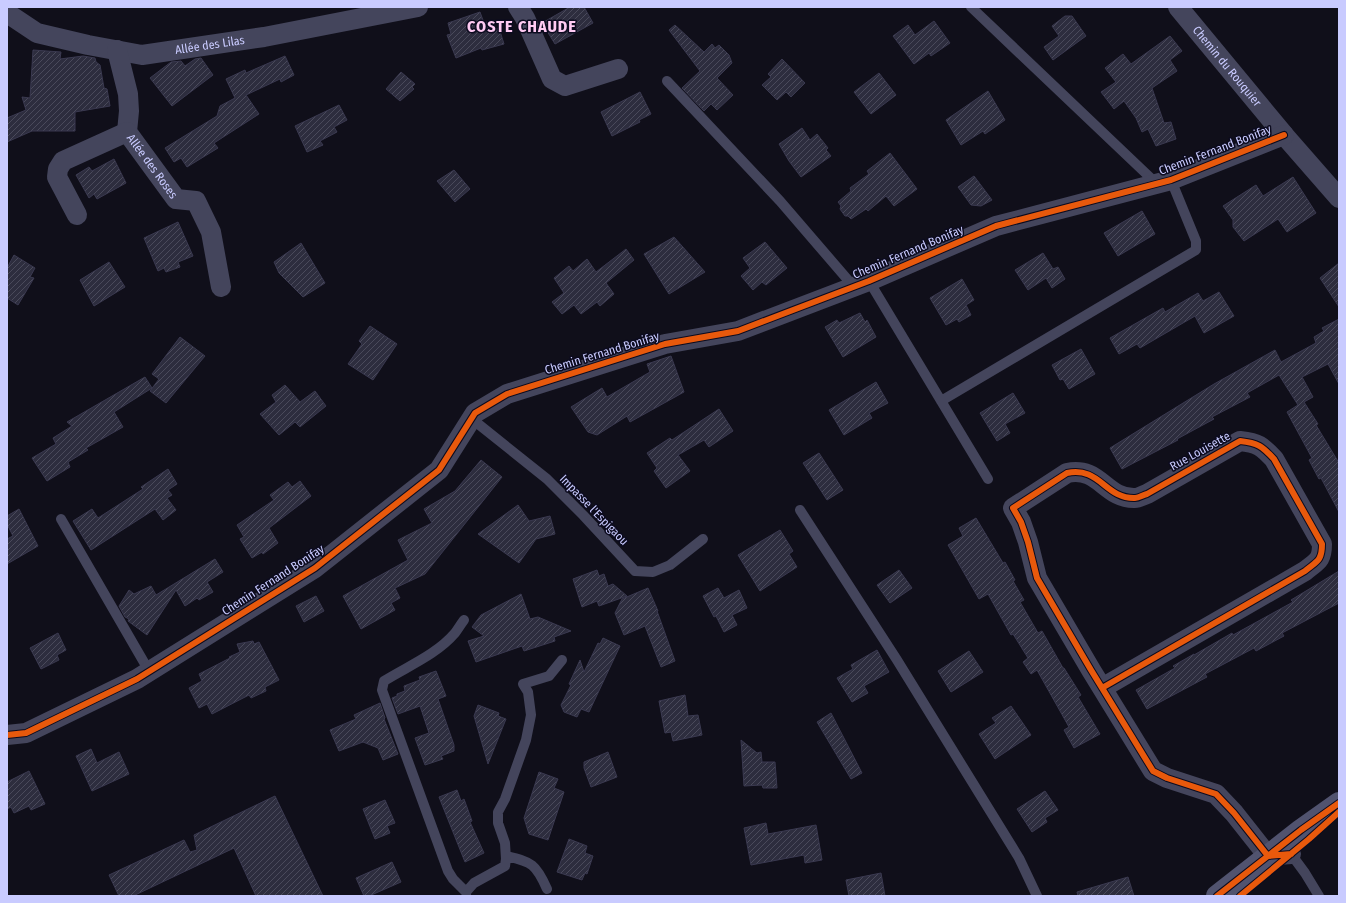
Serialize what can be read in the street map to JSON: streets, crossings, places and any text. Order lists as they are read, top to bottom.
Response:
{
  "streets": {
    "street": [
      "Allée des Lilas",
      "Chemin du Rouquier",
      "Chemin Fernand Bonifay",
      "Allée des Roses",
      "Rue Louisette"
    ],
    "lane": ["Impasse l'Espigaou"]
  },
  "crossings": [
    ["Allée des Lilas", "Allée des Roses"],
    ["Chemin du Rouquier", "Chemin Fernand Bonifay"],
    ["Chemin Fernand Bonifay", "Impasse l'Espigaou"]
  ],
  "districts": ["COSTE CHAUDE"]
}
